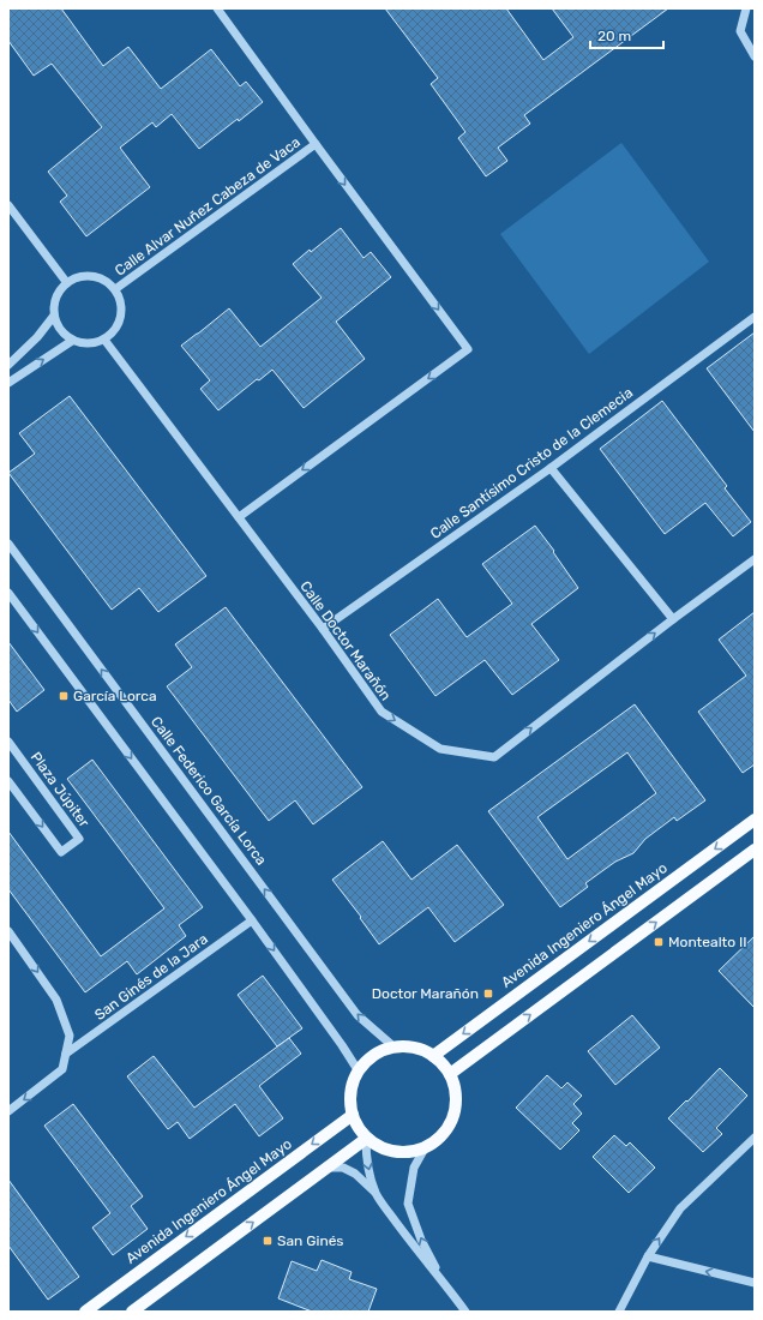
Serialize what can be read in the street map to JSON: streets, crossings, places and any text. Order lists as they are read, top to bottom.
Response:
{
  "streets": {
    "main road": ["Avenida Ingeniero Ángel Mayo"],
    "street": [
      "Calle Alvar Nuñez Cabeza de Vaca",
      "Calle Santísimo Cristo de la Clemecia",
      "Calle Doctor Marañón",
      "Plaza Júpiter",
      "Calle Federico García Lorca",
      "San Ginés de la Jara"
    ]
  },
  "crossings": [
    ["Calle Alvar Nuñez Cabeza de Vaca", "Calle Doctor Marañón"],
    ["Calle Santísimo Cristo de la Clemecia", "Calle Doctor Marañón"],
    ["Calle Federico García Lorca", "Avenida Ingeniero Ángel Mayo"]
  ],
  "places": {
    "transit": [
      "García Lorca",
      "Montealto II",
      "Doctor Marañón",
      "San Ginés"
    ]
  },
  "scale_bar": "20 m"
}
